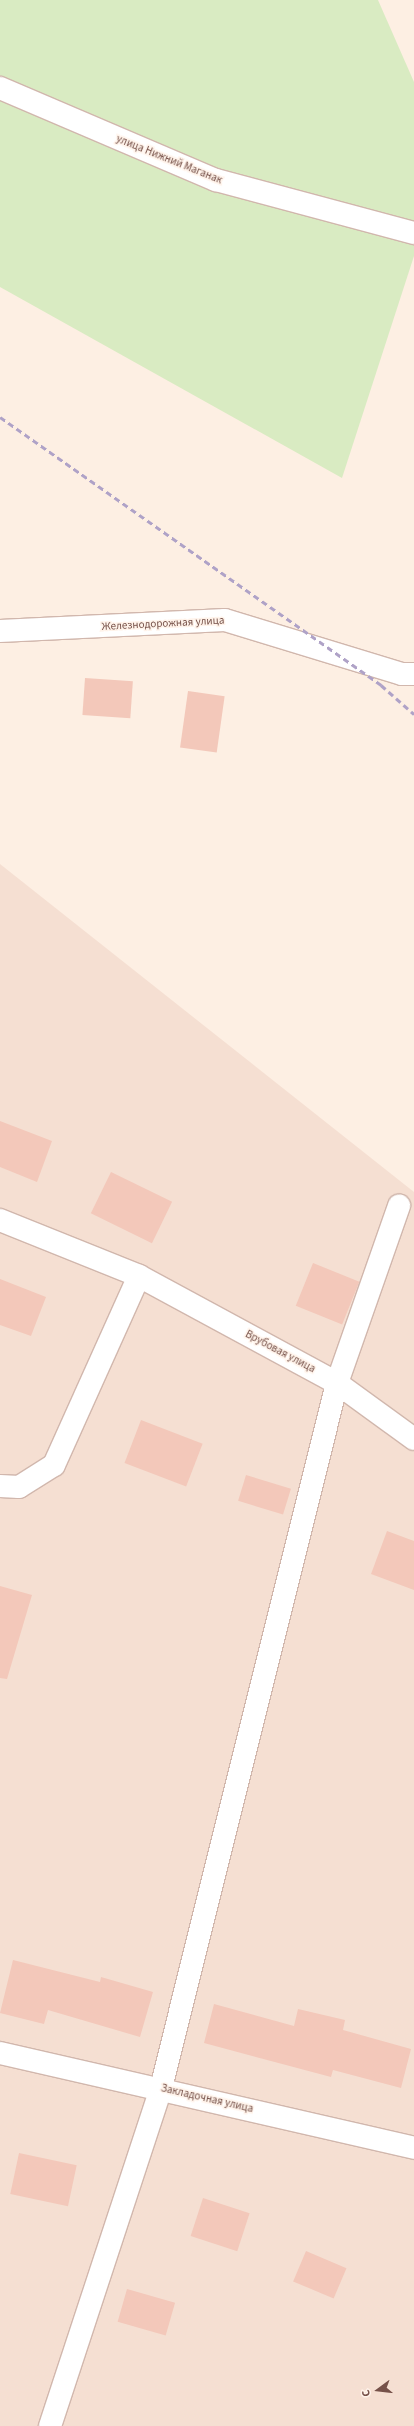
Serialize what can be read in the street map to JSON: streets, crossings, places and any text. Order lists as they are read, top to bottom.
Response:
{
  "streets": {
    "street": [
      "улица Нижний Маганак",
      "Железнодорожная улица",
      "Врубовая улица",
      "Закладочная улица"
    ]
  },
  "north": "left"
}
